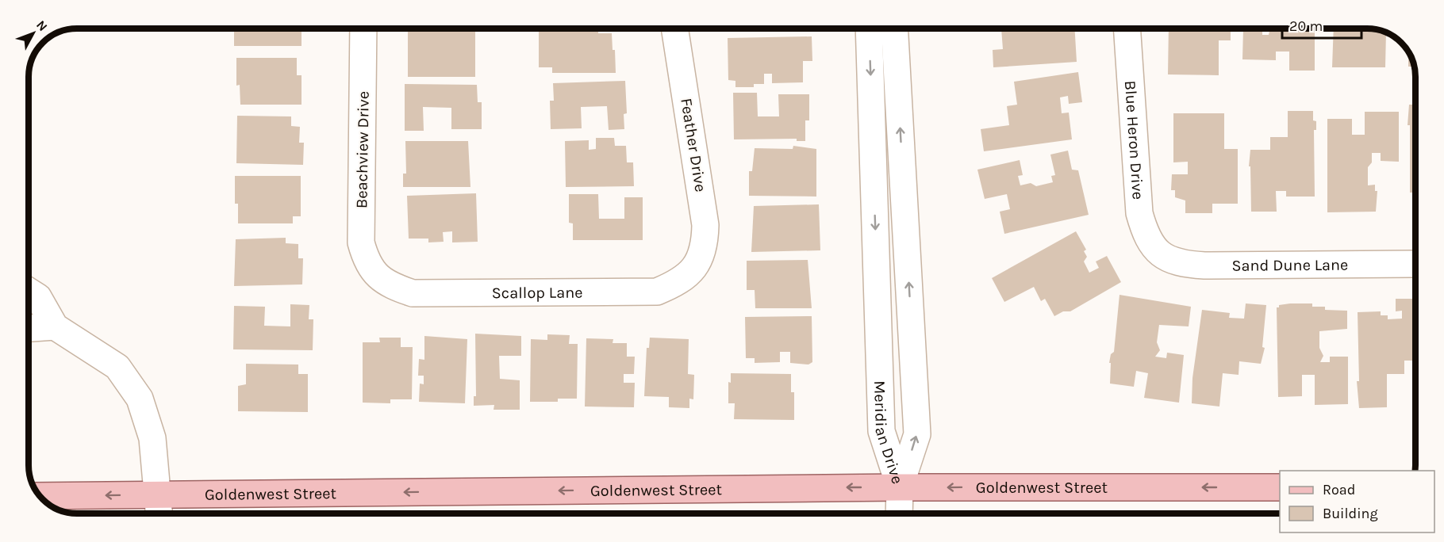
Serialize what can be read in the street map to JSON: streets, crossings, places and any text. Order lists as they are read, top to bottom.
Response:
{
  "streets": {
    "main road": ["Goldenwest Street"],
    "street": [
      "Blue Heron Drive",
      "Feather Drive",
      "Beachview Drive",
      "Sand Dune Lane",
      "Scallop Lane",
      "Meridian Drive"
    ]
  },
  "crossings": [
    ["Blue Heron Drive", "Sand Dune Lane"],
    ["Feather Drive", "Scallop Lane"],
    ["Beachview Drive", "Scallop Lane"],
    ["Meridian Drive", "Goldenwest Street"]
  ],
  "one_way": ["Goldenwest Street"],
  "legend": ["Road", "Building"],
  "scale_bar": "20 m",
  "north": "top right"
}
